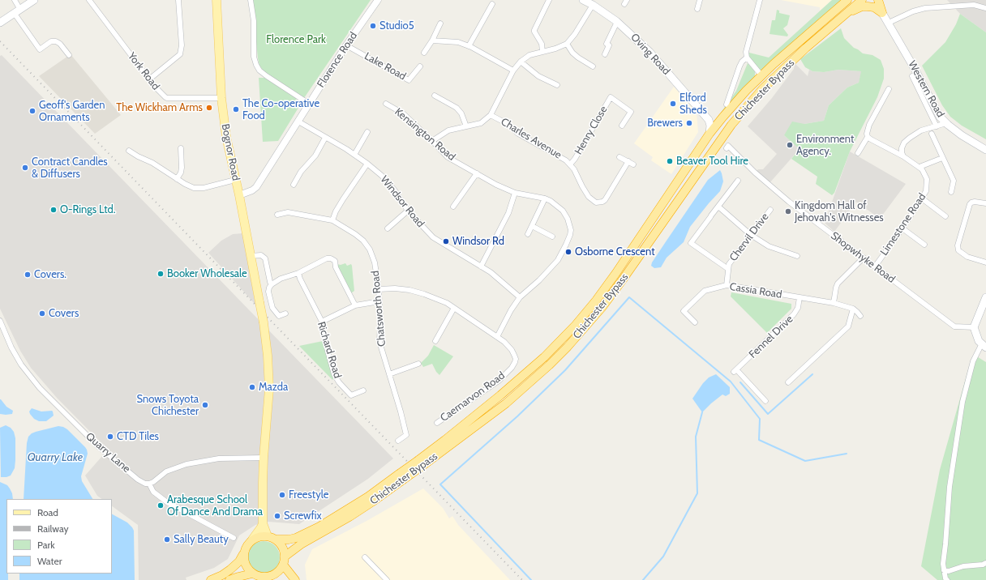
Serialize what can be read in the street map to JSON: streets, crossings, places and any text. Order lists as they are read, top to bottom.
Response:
{
  "streets": {
    "highway": ["Chichester Bypass"],
    "main road": ["Oving Road", "Western Road", "Bognor Road"],
    "street": [
      "Florence Road",
      "Lake Road",
      "York Road",
      "Henry Close",
      "Kensington Road",
      "Charles Avenue",
      "Windsor Road",
      "Limestone Road",
      "Chervil Drive",
      "Shopwhyke Road",
      "Cassia Road",
      "Chatsworth Road",
      "Fennel Drive",
      "Richard Road",
      "Caernarvon Road",
      "Quarry Lane"
    ]
  },
  "crossings": [
    ["Oving Road", "Charles Avenue"],
    ["Florence Road", "Lake Road"],
    ["Florence Road", "Bognor Road"],
    ["Florence Road", "Windsor Road"],
    ["York Road", "Bognor Road"],
    ["Henry Close", "Charles Avenue"],
    ["Kensington Road", "Charles Avenue"],
    ["Limestone Road", "Shopwhyke Road"],
    ["Chervil Drive", "Cassia Road"],
    ["Cassia Road", "Fennel Drive"],
    ["Chatsworth Road", "Caernarvon Road"]
  ],
  "water": ["Quarry Lake"],
  "parks": ["Florence Park"],
  "places": [
    "Studio5",
    "Elford Sheds",
    "The Wickham Arms",
    "The Co-operative Food",
    "Geoff's Garden Ornaments",
    "Brewers",
    "Environment Agency.",
    "Beaver Tool Hire",
    "Contract Candles & Diffusers",
    "O-Rings Ltd.",
    "Kingdom Hall of Jehovah's Witnesses",
    "Windsor Rd",
    "Osborne Crescent",
    "Booker Wholesale",
    "Covers.",
    "Covers",
    "Mazda",
    "Snows Toyota Chichester",
    "CTD Tiles",
    "Freestyle",
    "Arabesque School Of Dance And Drama",
    "Screwfix",
    "Sally Beauty"
  ],
  "legend": [
    "Road",
    "Railway",
    "Park",
    "Water"
  ]
}
